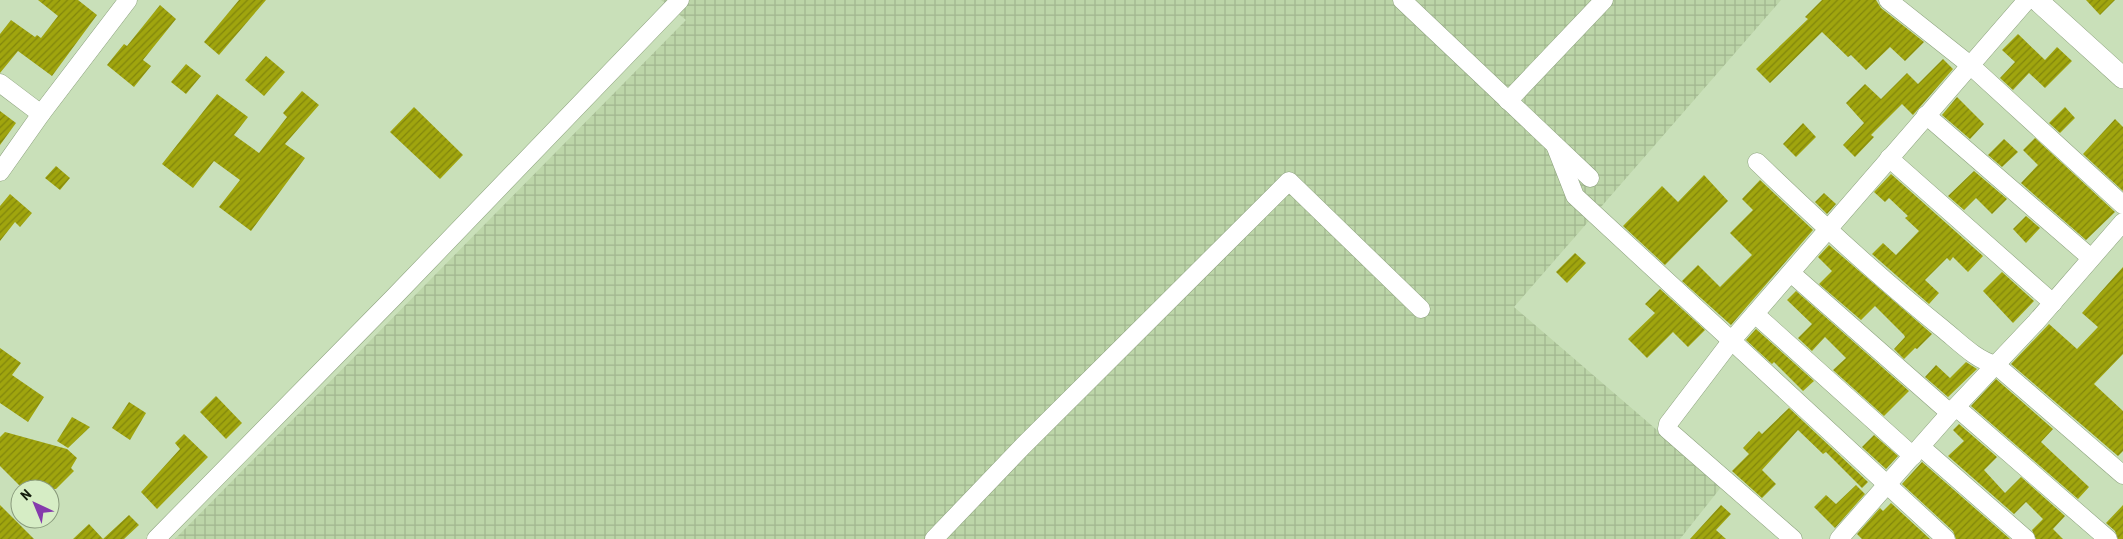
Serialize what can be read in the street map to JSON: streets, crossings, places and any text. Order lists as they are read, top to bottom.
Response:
{
  "north": "top left"
}
